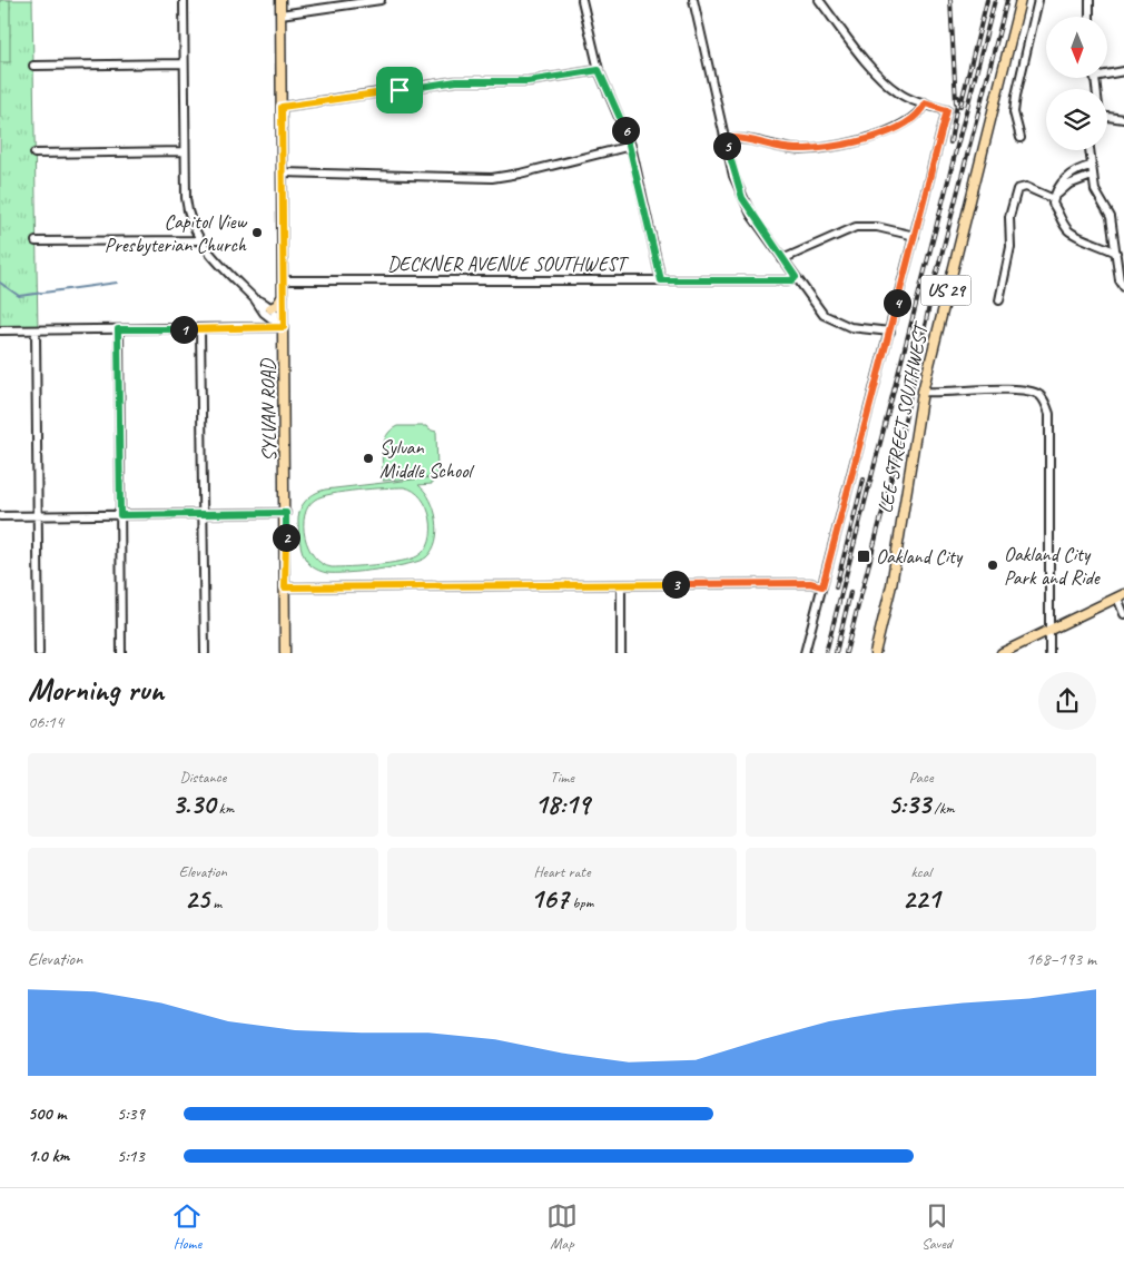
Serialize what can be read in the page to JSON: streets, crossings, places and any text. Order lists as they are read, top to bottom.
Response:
{
  "streets": {
    "main road": ["US 29", "SYLVAN ROAD", "LEE STREET SOUTHWEST"],
    "street": ["DECKNER AVENUE SOUTHWEST"]
  },
  "crossings": [
    ["DECKNER AVENUE SOUTHWEST", "SYLVAN ROAD"]
  ],
  "places": {
    "other": ["Capitol View Presbyterian Church", "Sylvan Middle School", "Oakland City Park and Ride"],
    "transit": ["Oakland City"]
  },
  "north": "bottom",
  "page": {
    "pins": [
      "6",
      "5",
      "4",
      "1",
      "2",
      "3"
    ],
    "heading": ["Morning run", "06:14"],
    "stats": [
      ["Distance", "3.30 km"],
      ["Time", "18:19"],
      ["Pace", "5:33 /km"],
      ["Elevation", "25 m"],
      ["Heart rate", "167 bpm"],
      ["kcal", "221"]
    ],
    "chart": ["Elevation", "168–193 m"],
    "list": [
      {
        "name": "500 m",
        "note": "5:39"
      },
      {
        "name": "1.0 km",
        "note": "5:13"
      }
    ],
    "tabs": ["Home", "Map", "Saved"]
  }
}
